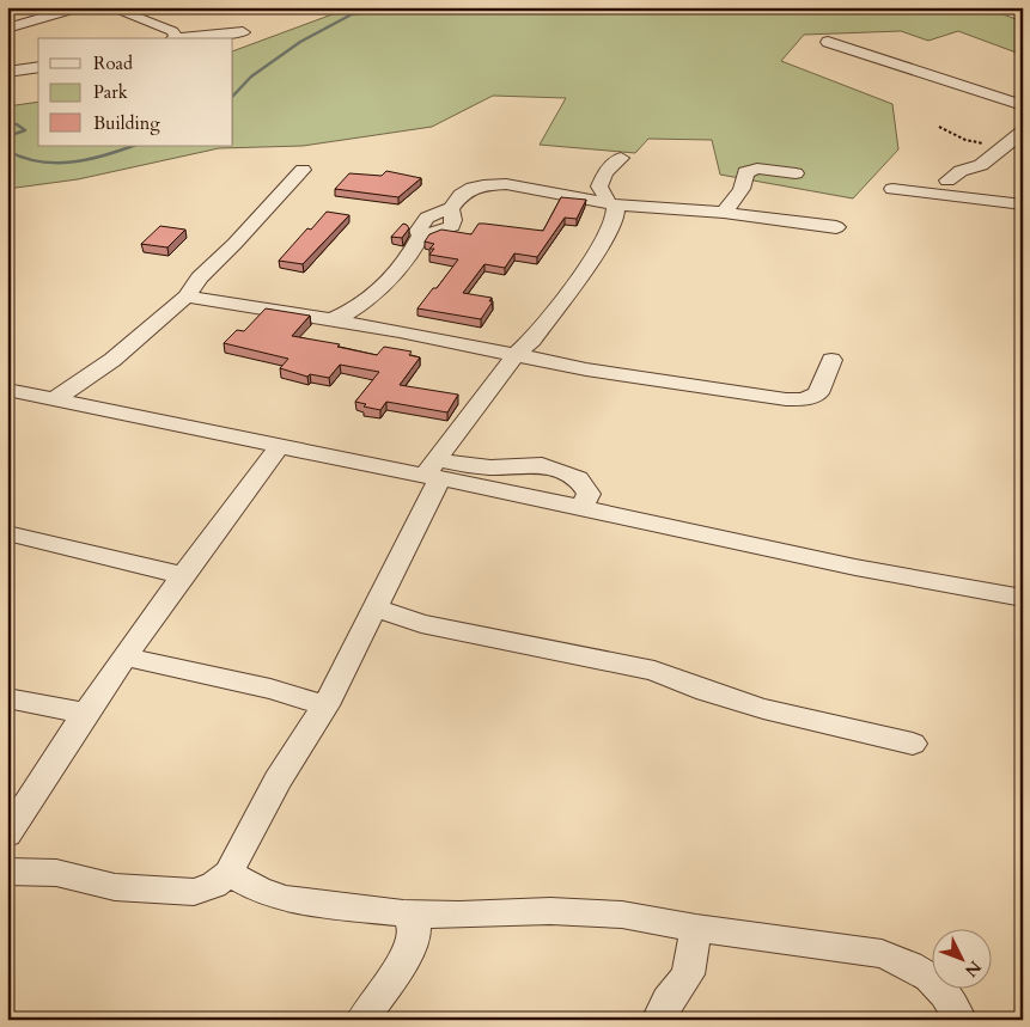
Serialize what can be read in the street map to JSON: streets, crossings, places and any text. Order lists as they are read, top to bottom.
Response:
{
  "legend": ["Road", "Park", "Building"],
  "north": "bottom right"
}
